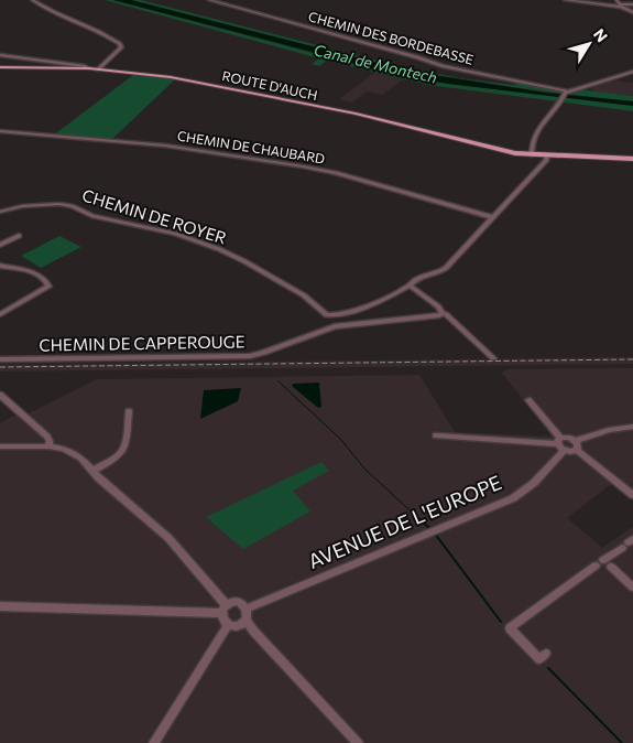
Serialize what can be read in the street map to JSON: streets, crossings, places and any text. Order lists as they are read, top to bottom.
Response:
{
  "streets": {
    "main road": ["ROUTE D'AUCH"],
    "street": [
      "CHEMIN DES BORDEBASSE",
      "CHEMIN DE CHAUBARD",
      "CHEMIN DE ROYER",
      "CHEMIN DE CAPPEROUGE",
      "AVENUE DE L'EUROPE"
    ]
  },
  "crossings": [
    ["ROUTE D'AUCH", "CHEMIN DE ROYER"],
    ["CHEMIN DE CHAUBARD", "CHEMIN DE ROYER"]
  ],
  "water": ["Canal de Montech"],
  "north": "top right"
}
